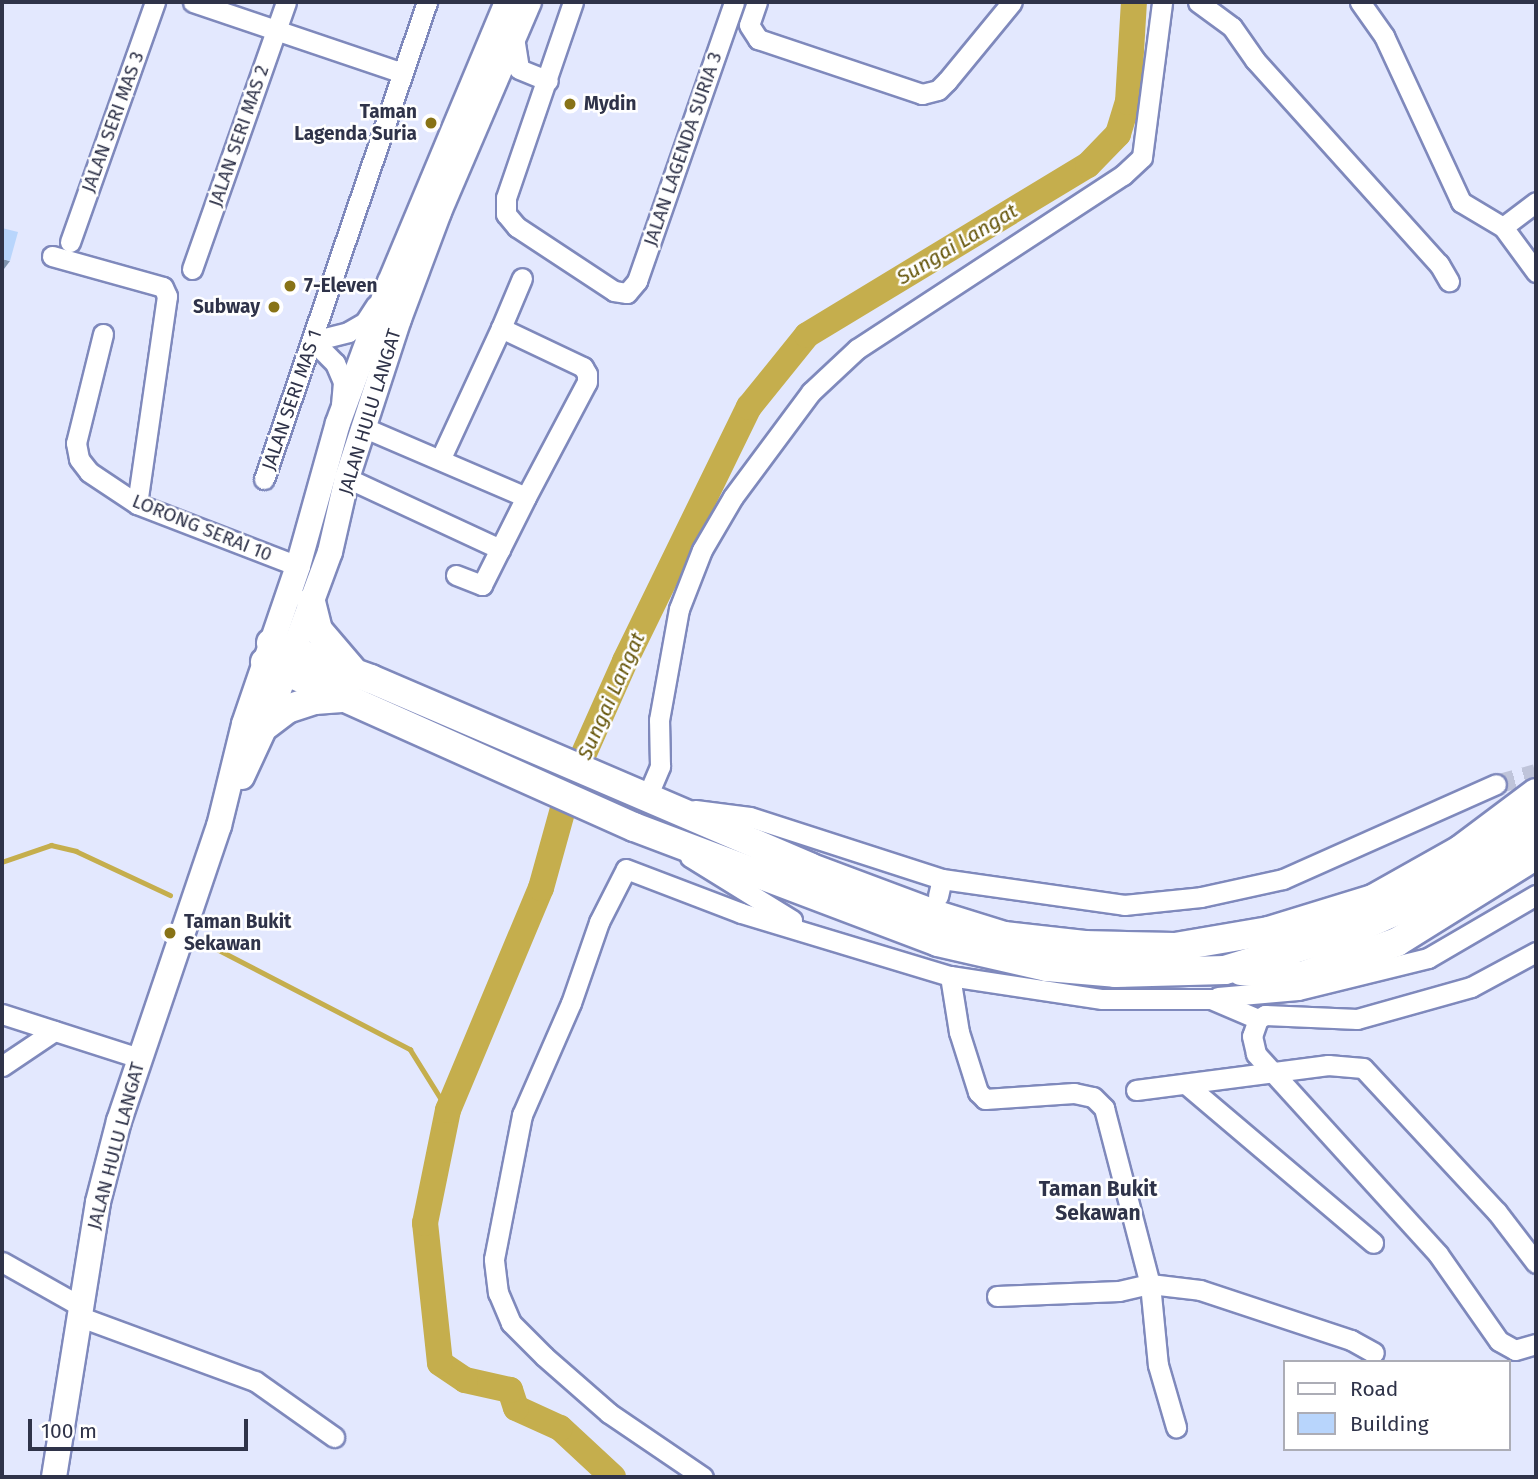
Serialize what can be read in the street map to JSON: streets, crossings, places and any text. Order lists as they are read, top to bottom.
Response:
{
  "streets": {
    "main road": ["JALAN HULU LANGAT"],
    "street": [
      "JALAN SERI MAS 3",
      "JALAN SERI MAS 2",
      "JALAN LAGENDA SURIA 3",
      "JALAN SERI MAS 1",
      "LORONG SERAI 10"
    ]
  },
  "crossings": [
    ["JALAN HULU LANGAT", "LORONG SERAI 10"]
  ],
  "districts": ["Taman Bukit Sekawan"],
  "water": ["Sungai Langat"],
  "places": [
    "Mydin",
    "Taman Lagenda Suria",
    "7-Eleven",
    "Subway",
    "Taman Bukit Sekawan"
  ],
  "legend": ["Road", "Building"],
  "scale_bar": "100 m"
}
